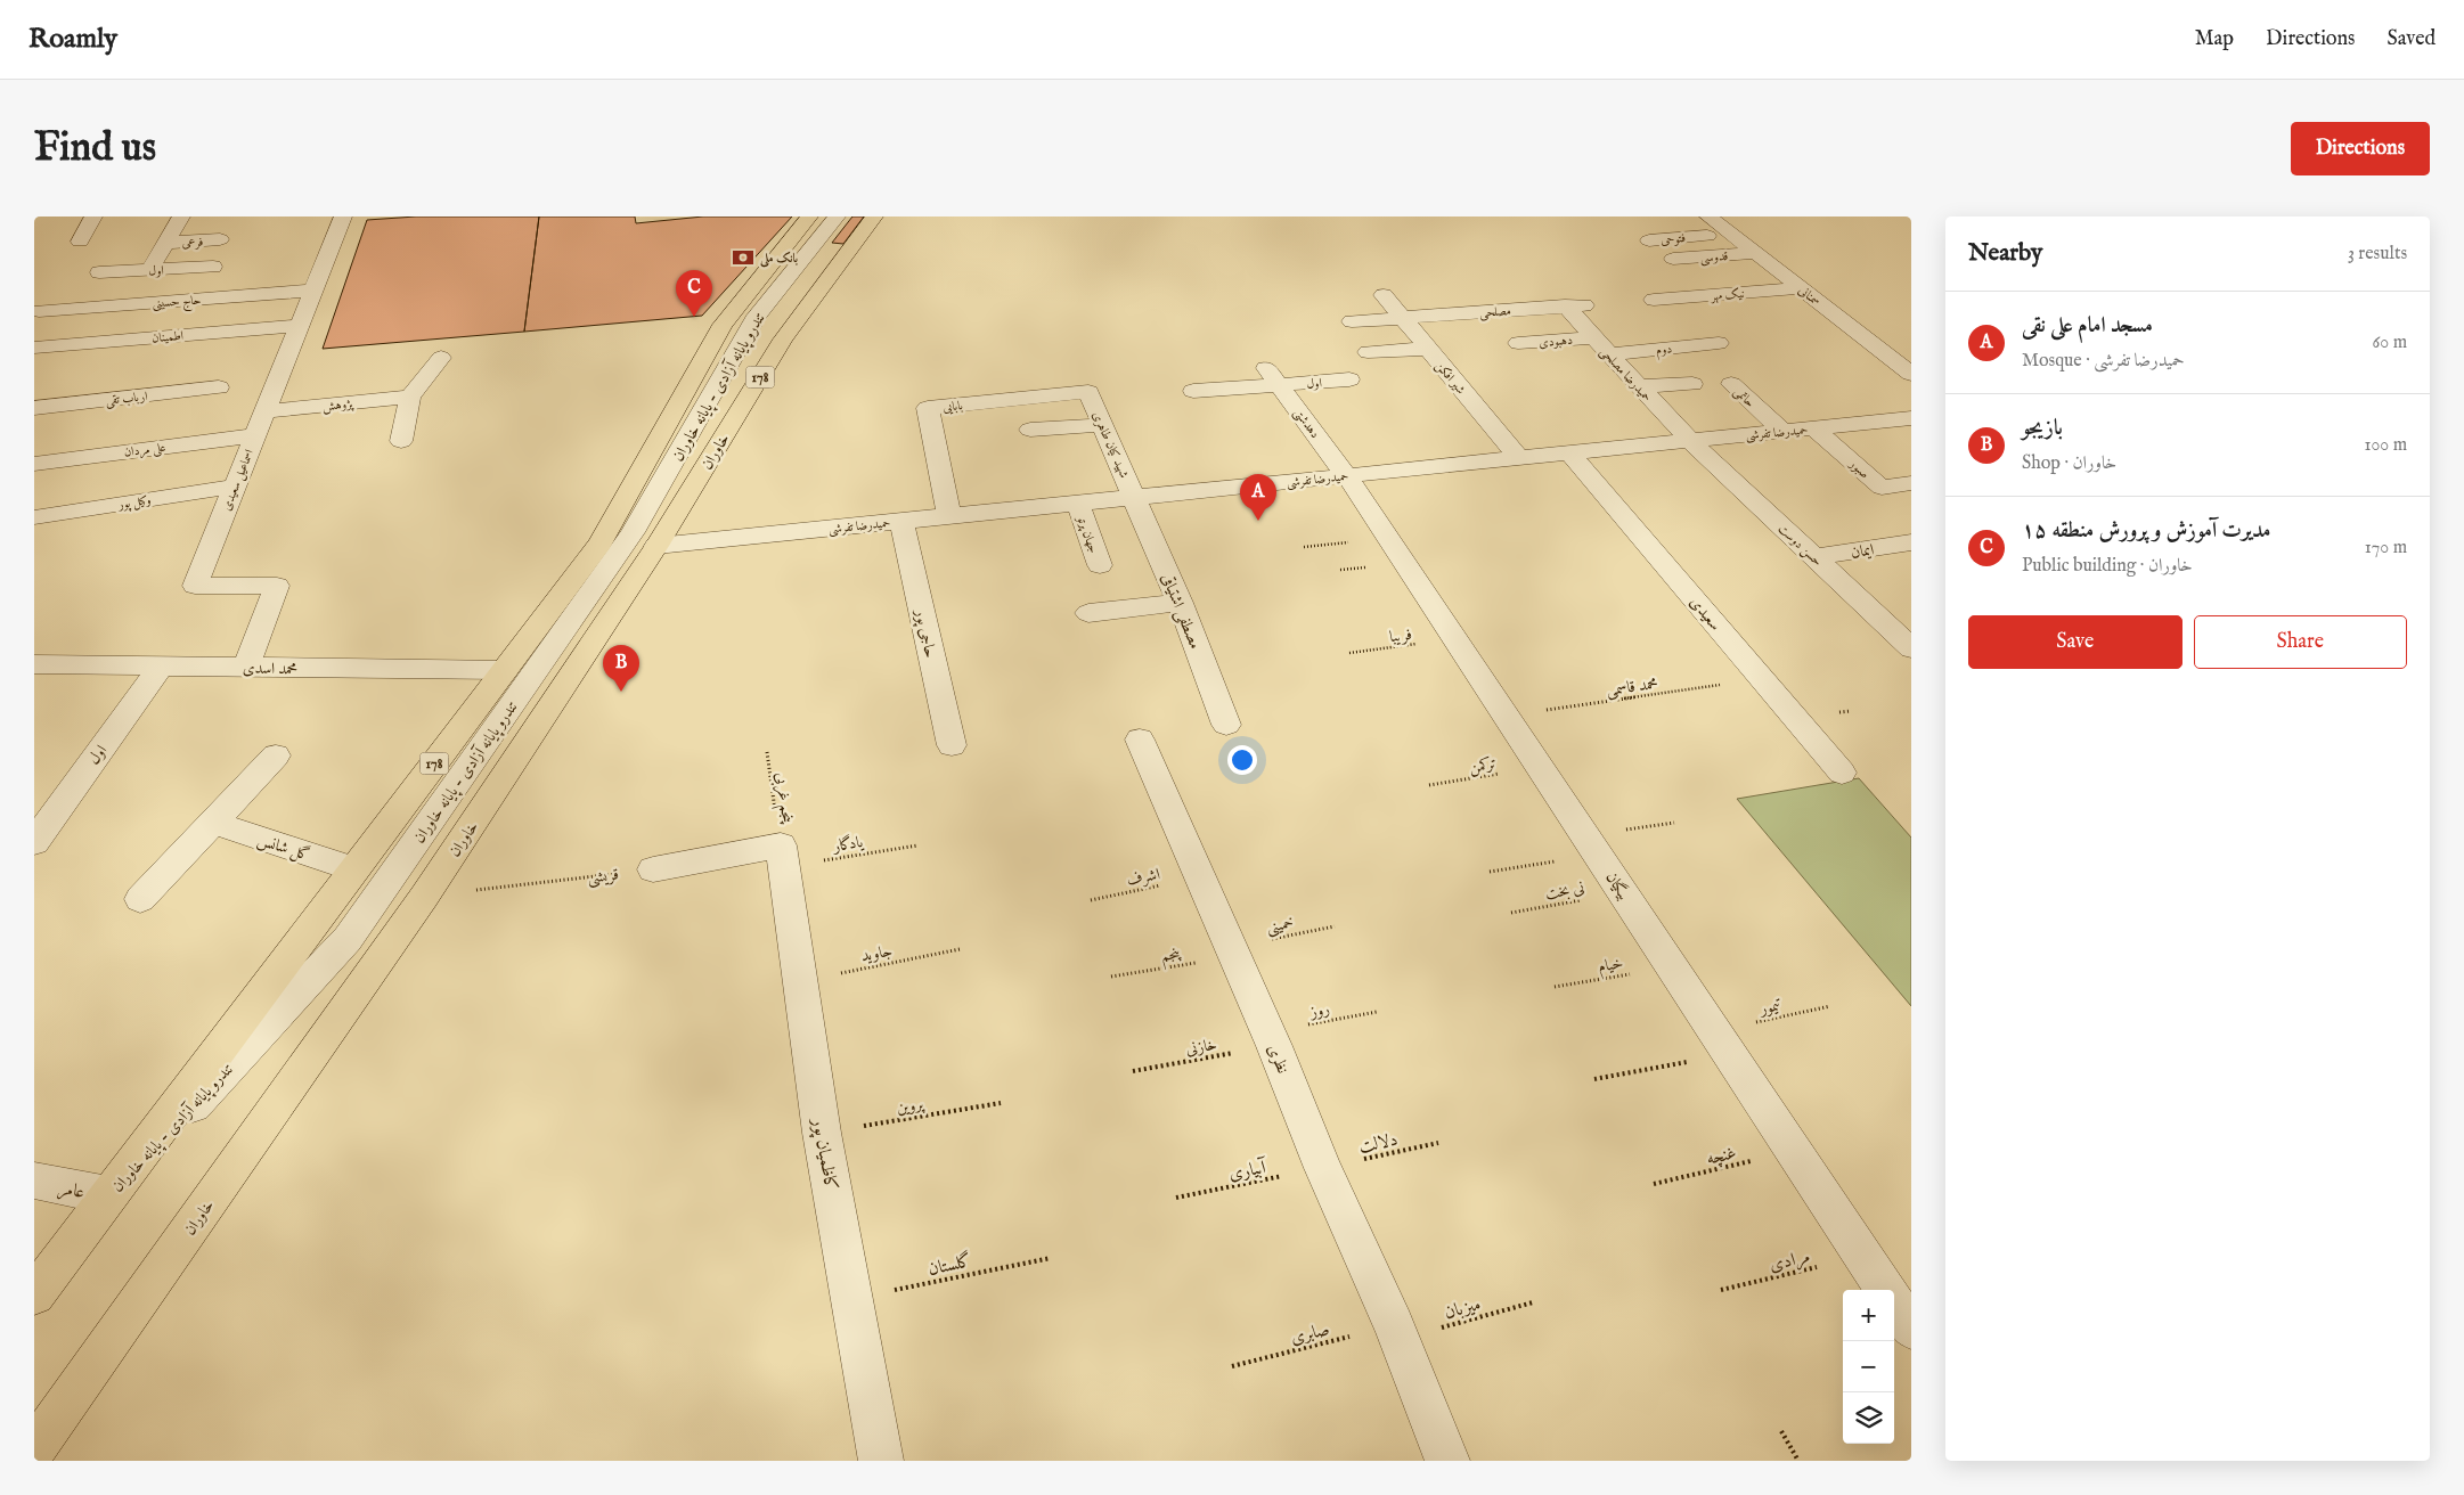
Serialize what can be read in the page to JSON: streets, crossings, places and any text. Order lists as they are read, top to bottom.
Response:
{
  "streets": {
    "main road": ["178", "خاوران"],
    "street": [
      "فتوحی",
      "فرعی",
      "قدوسی",
      "اول",
      "نیک مهر",
      "سمنانی",
      "حاج حسینی",
      "مصلحی",
      "اطمینان",
      "دهبودی",
      "دوم",
      "حمیدرضا مصلحی",
      "شیر افکن",
      "تندرو پایانه آزادی - پایانه خاوران",
      "حاتمی",
      "ارباب تقی",
      "پژوهش",
      "بابایی",
      "دهدشتی",
      "حمیدرضا تفرشی",
      "شهید کیان طاهری",
      "علی مردان",
      "صبور",
      "اسماعیل سعیدی",
      "وکیل پور",
      "جهان پرتو",
      "حسن دوست",
      "ایمان",
      "مصطفی اشتیاقی",
      "سعیدی",
      "حاجی پور",
      "محمد اسدی",
      "گل شانس",
      "بیگیان",
      "نظری",
      "کاظمیان پور",
      "عامر"
    ],
    "path": [
      "فریبا",
      "محمد قاسمی",
      "ترکمن",
      "پنجم غربی",
      "یادگار",
      "قریشی",
      "اشرف",
      "نی بخت",
      "خمینی",
      "جاوید",
      "پنجم",
      "خیام",
      "تیمور",
      "روز",
      "خازنی",
      "پروین",
      "دلالت",
      "غنچه",
      "آبیاری",
      "مرادی",
      "گلستان",
      "میزبان",
      "صابری"
    ]
  },
  "crossings": [
    ["فتوحی", "سمنانی"],
    ["قدوسی", "سمنانی"],
    ["اول", "دهدشتی"],
    ["اول", "محمد اسدی"],
    ["نیک مهر", "سمنانی"],
    ["حاج حسینی", "اسماعیل سعیدی"],
    ["مصلحی", "حمیدرضا مصلحی"],
    ["مصلحی", "شیر افکن"],
    ["اطمینان", "اسماعیل سعیدی"],
    ["دهبودی", "حمیدرضا مصلحی"],
    ["دوم", "حمیدرضا مصلحی"],
    ["حمیدرضا مصلحی", "حمیدرضا تفرشی"],
    ["حمیدرضا مصلحی", "حسن دوست"],
    ["178", "تندرو پایانه آزادی - پایانه خاوران"],
    ["178", "محمد اسدی"],
    ["178", "گل شانس"],
    ["178", "عامر"],
    ["شیر افکن", "حمیدرضا تفرشی"],
    ["تندرو پایانه آزادی - پایانه خاوران", "عامر"],
    ["حاتمی", "حمیدرضا تفرشی"],
    ["پژوهش", "اسماعیل سعیدی"],
    ["بابایی", "حمیدرضا تفرشی"],
    ["بابایی", "شهید کیان طاهری"],
    ["دهدشتی", "حمیدرضا تفرشی"],
    ["دهدشتی", "بیگیان"],
    ["حمیدرضا تفرشی", "شهید کیان طاهری"],
    ["حمیدرضا تفرشی", "خاوران"],
    ["حمیدرضا تفرشی", "صبور"],
    ["حمیدرضا تفرشی", "جهان پرتو"],
    ["حمیدرضا تفرشی", "حسن دوست"],
    ["حمیدرضا تفرشی", "مصطفی اشتیاقی"],
    ["حمیدرضا تفرشی", "سعیدی"],
    ["حمیدرضا تفرشی", "حاجی پور"],
    ["حمیدرضا تفرشی", "بیگیان"],
    ["شهید کیان طاهری", "مصطفی اشتیاقی"],
    ["علی مردان", "اسماعیل سعیدی"],
    ["خاوران", "قریشی"],
    ["اسماعیل سعیدی", "وکیل پور"],
    ["اسماعیل سعیدی", "محمد اسدی"],
    ["حسن دوست", "ایمان"],
    ["سعیدی", "محمد قاسمی"],
    ["فریبا", "بیگیان"],
    ["محمد قاسمی", "بیگیان"],
    ["ترکمن", "بیگیان"],
    ["پنجم غربی", "یادگار"],
    ["پنجم غربی", "کاظمیان پور"],
    ["یادگار", "کاظمیان پور"],
    ["اشرف", "نظری"],
    ["بیگیان", "نی بخت"],
    ["بیگیان", "خیام"],
    ["بیگیان", "تیمور"],
    ["بیگیان", "غنچه"],
    ["بیگیان", "مرادی"],
    ["خمینی", "پنجم"],
    ["خمینی", "نظری"],
    ["جاوید", "کاظمیان پور"],
    ["پنجم", "نظری"],
    ["روز", "خازنی"],
    ["روز", "نظری"],
    ["خازنی", "نظری"],
    ["نظری", "دلالت"],
    ["نظری", "آبیاری"],
    ["نظری", "میزبان"],
    ["نظری", "صابری"],
    ["پروین", "کاظمیان پور"],
    ["دلالت", "آبیاری"],
    ["کاظمیان پور", "گلستان"],
    ["میزبان", "صابری"]
  ],
  "places": {
    "bank": ["بانک ملی"]
  },
  "page": {
    "header": "Roamly",
    "nav": ["Map", "Directions", "Saved"],
    "buttons": [
      "Directions",
      ["Save", "Share"]
    ],
    "title": "Find us",
    "heading": ["Nearby", "3 results"],
    "pins": ["C", "A", "B"],
    "list": [
      {
        "mark": "A",
        "name": "مسجد امام علی نقی",
        "note": "Mosque · حمیدرضا تفرشی",
        "value": "60 m"
      },
      {
        "mark": "B",
        "name": "بازیجو",
        "note": "Shop · خاوران",
        "value": "100 m"
      },
      {
        "mark": "C",
        "name": "مدیرت آموزش و پرورش منطقه ۱۵",
        "note": "Public building · خاوران",
        "value": "170 m"
      }
    ],
    "map_buttons": ["+", "−"]
  }
}
